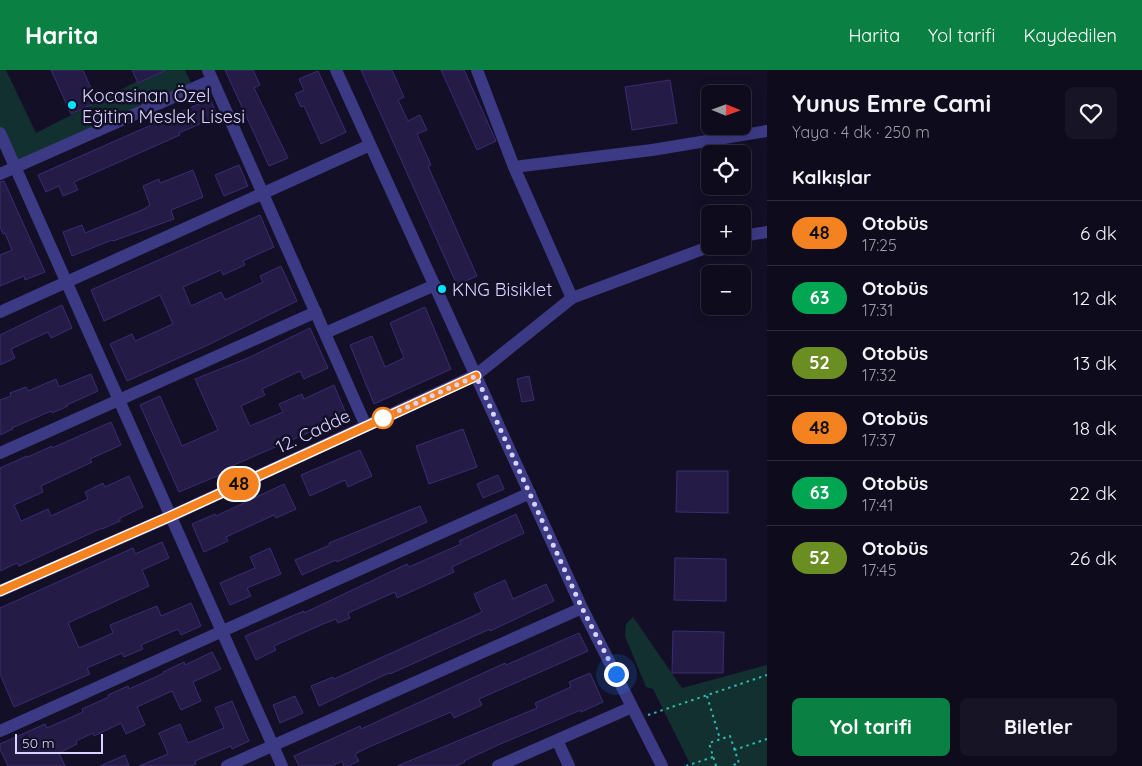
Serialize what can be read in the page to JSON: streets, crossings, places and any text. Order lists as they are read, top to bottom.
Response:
{
  "streets": {
    "street": ["12. Cadde"]
  },
  "places": ["Kocasinan Özel Eğitim Meslek Lisesi", "KNG Bisiklet"],
  "lines": ["bus line 48"],
  "scale_bar": "50 m",
  "north": "right",
  "page": {
    "header": "Harita",
    "nav": ["Harita", "Yol tarifi", "Kaydedilen"],
    "on_map": "48",
    "heading": [
      ["Yunus Emre Cami", "Yaya · 4 dk · 250 m"],
      "Kalkışlar"
    ],
    "map_buttons": ["+", "−"],
    "list": [
      {
        "mark": "48",
        "name": "Otobüs",
        "note": "17:25",
        "value": "6 dk"
      },
      {
        "mark": "63",
        "name": "Otobüs",
        "note": "17:31",
        "value": "12 dk"
      },
      {
        "mark": "52",
        "name": "Otobüs",
        "note": "17:32",
        "value": "13 dk"
      },
      {
        "mark": "48",
        "name": "Otobüs",
        "note": "17:37",
        "value": "18 dk"
      },
      {
        "mark": "63",
        "name": "Otobüs",
        "note": "17:41",
        "value": "22 dk"
      },
      {
        "mark": "52",
        "name": "Otobüs",
        "note": "17:45",
        "value": "26 dk"
      }
    ],
    "buttons": ["Yol tarifi", "Biletler"],
    "scale": "50 m"
  }
}
